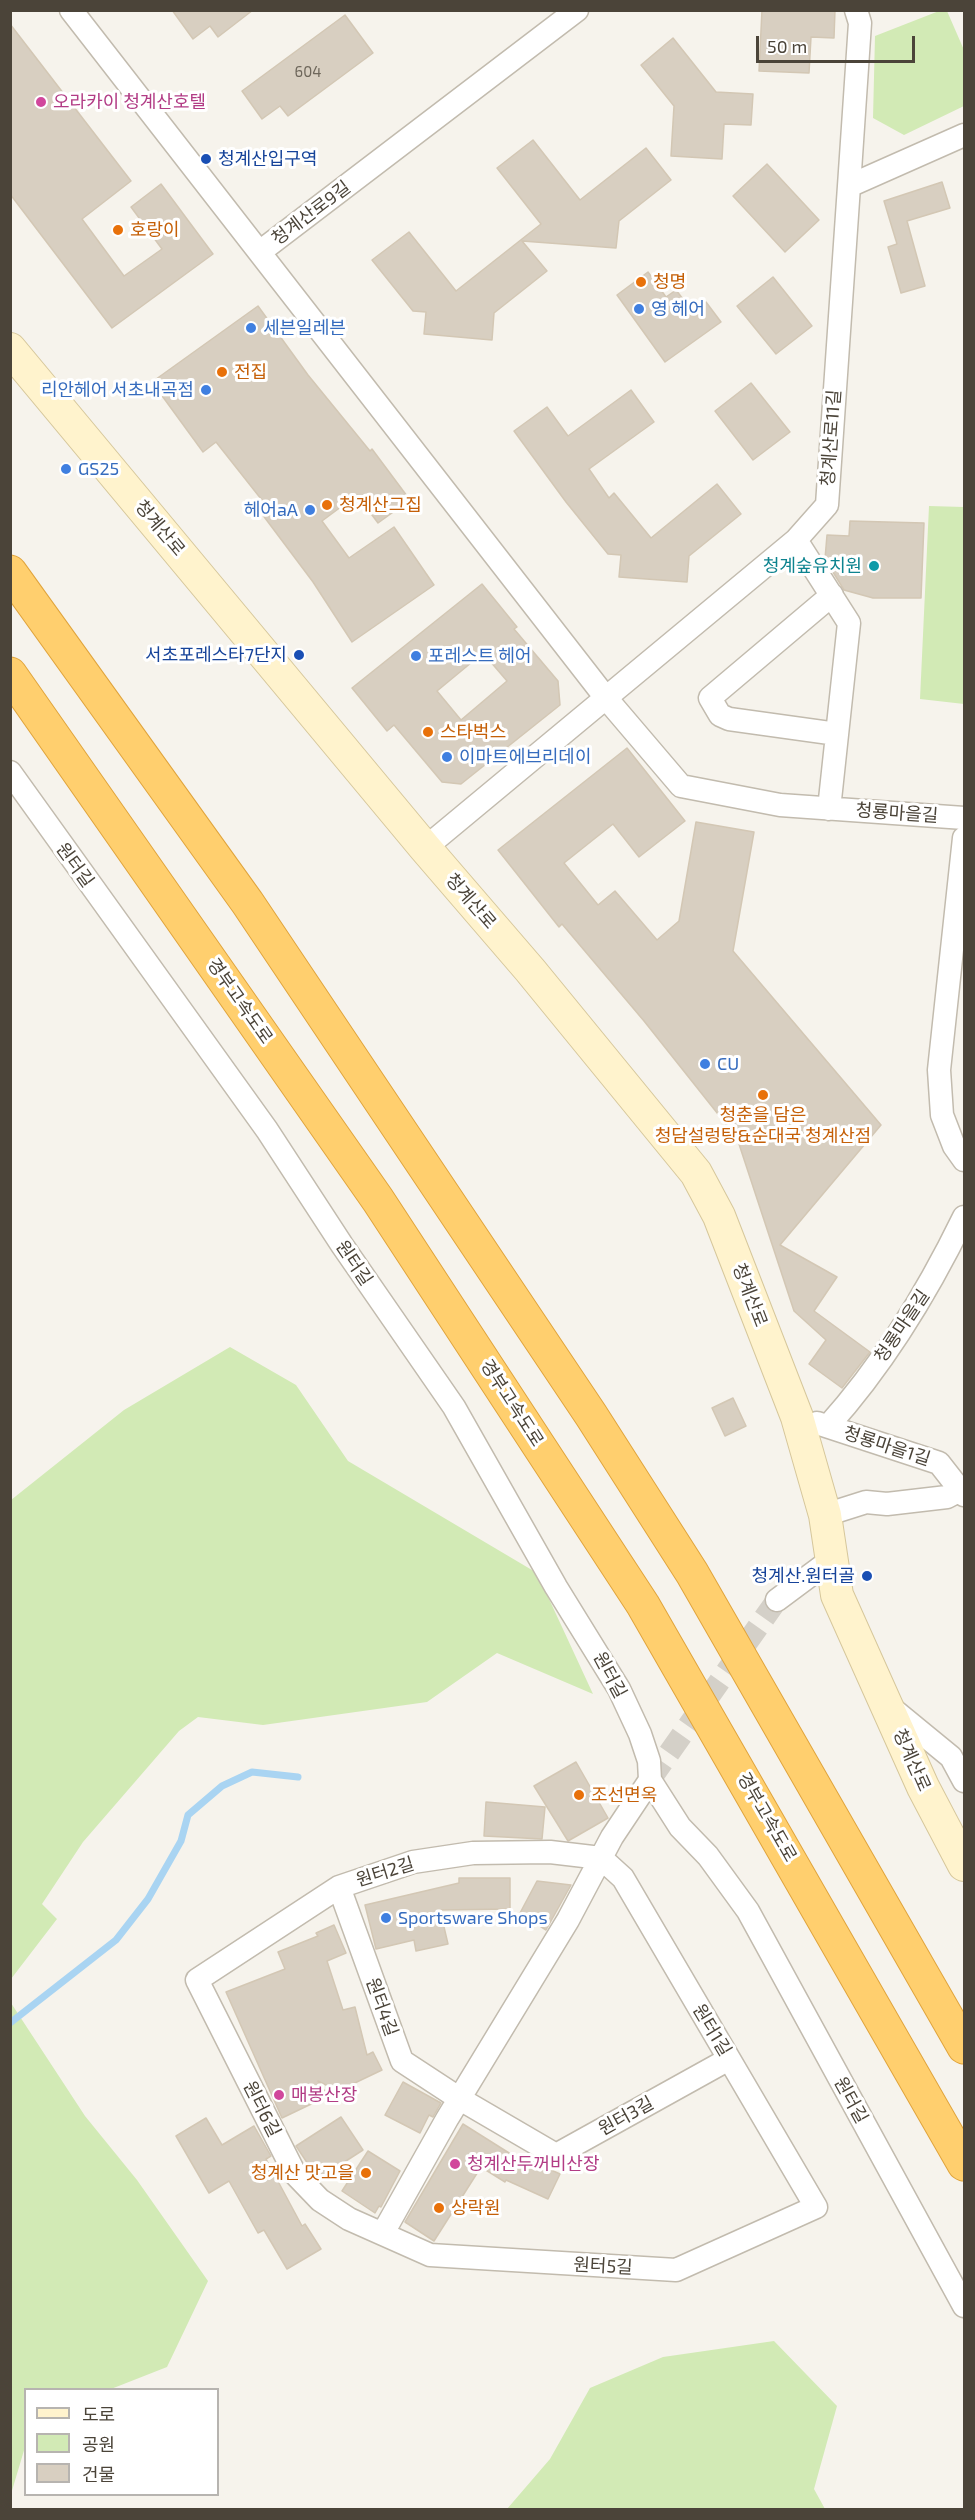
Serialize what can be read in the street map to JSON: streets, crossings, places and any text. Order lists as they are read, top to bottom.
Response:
{
  "streets": {
    "highway": ["경부고속도로"],
    "street": [
      "청계산로9길",
      "청계산로11길",
      "청계산로",
      "청룡마을길",
      "원터길",
      "청룡마을1길",
      "원터2길",
      "원터4길",
      "원터1길",
      "원터6길",
      "원터3길",
      "원터5길"
    ]
  },
  "crossings": [
    ["청계산로11길", "청계산로"],
    ["청계산로", "청룡마을1길"],
    ["청룡마을길", "청룡마을1길"],
    ["원터2길", "원터4길"],
    ["원터2길", "원터1길"],
    ["원터2길", "원터6길"],
    ["원터4길", "원터3길"],
    ["원터1길", "원터3길"],
    ["원터1길", "원터5길"],
    ["원터6길", "원터5길"]
  ],
  "places": [
    "오라카이 청계산호텔",
    "청계산입구역",
    "호랑이",
    "청명",
    "영 헤어",
    "세븐일레븐",
    "전집",
    "리안헤어 서초내곡점",
    "GS25",
    "청계산그집",
    "헤어aA",
    "청계숲유치원",
    "서초포레스타7단지",
    "포레스트 헤어",
    "스타벅스",
    "이마트에브리데이",
    "CU",
    "청춘을 담은 청담설렁탕&순대국 청계산점",
    "청계산.원터골",
    "조선면옥",
    "Sportsware Shops",
    "매봉산장",
    "청계산두꺼비산장",
    "청계산 맛고을",
    "상락원"
  ],
  "house_numbers": ["604"],
  "legend": ["도로", "공원", "건물"],
  "scale_bar": "50 m"
}
